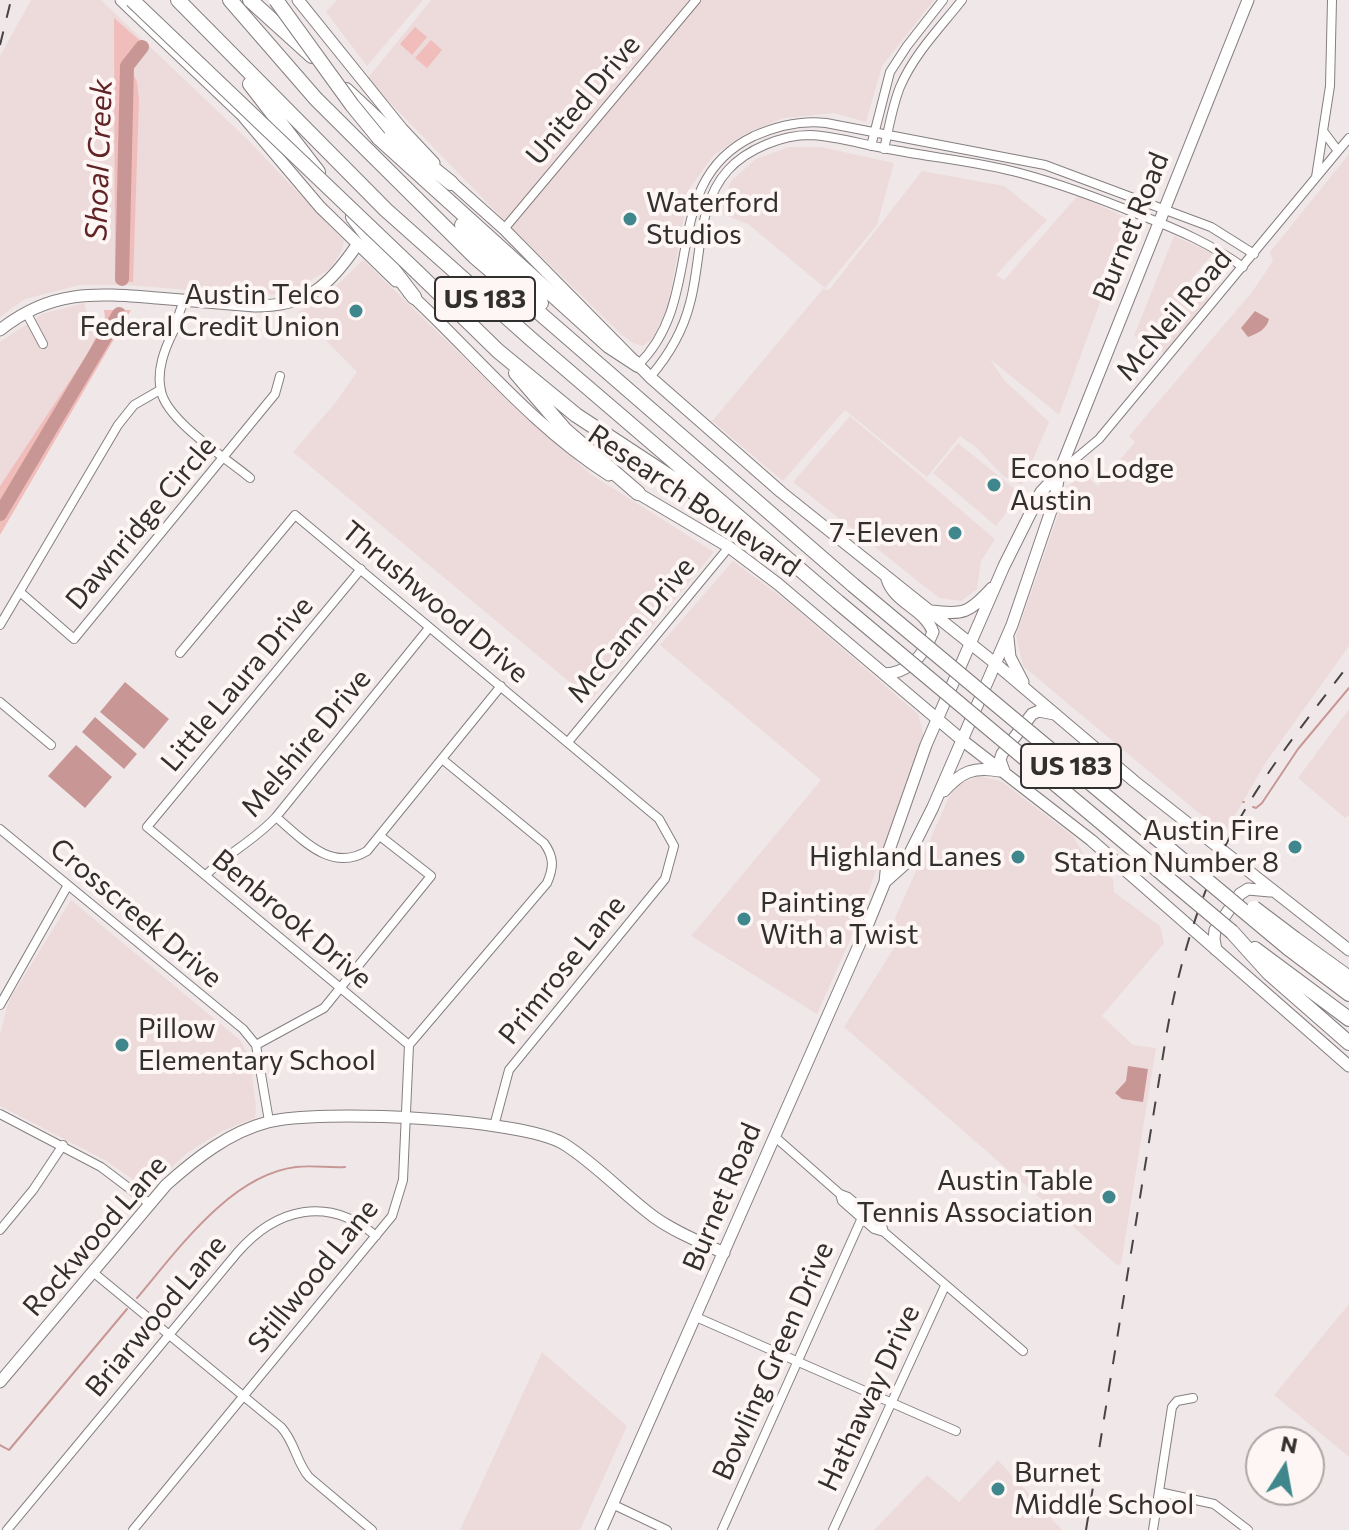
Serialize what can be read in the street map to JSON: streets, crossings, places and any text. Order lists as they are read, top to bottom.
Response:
{
  "streets": {
    "highway": ["US 183"],
    "main road": ["Burnet Road", "Research Boulevard", "Rockwood Lane"],
    "street": [
      "United Drive",
      "McNeil Road",
      "Dawnridge Circle",
      "Thrushwood Drive",
      "McCann Drive",
      "Little Laura Drive",
      "Melshire Drive",
      "Crosscreek Drive",
      "Benbrook Drive",
      "Primrose Lane",
      "Stillwood Lane",
      "Briarwood Lane",
      "Bowling Green Drive",
      "Hathaway Drive"
    ]
  },
  "crossings": [
    ["United Drive", "Research Boulevard"],
    ["Burnet Road", "McNeil Road"],
    ["Burnet Road", "Research Boulevard"],
    ["Burnet Road", "Rockwood Lane"],
    ["Research Boulevard", "McCann Drive"],
    ["Thrushwood Drive", "McCann Drive"],
    ["Thrushwood Drive", "Little Laura Drive"],
    ["Thrushwood Drive", "Melshire Drive"],
    ["Thrushwood Drive", "Primrose Lane"],
    ["Little Laura Drive", "Benbrook Drive"],
    ["Melshire Drive", "Benbrook Drive"],
    ["Benbrook Drive", "Stillwood Lane"],
    ["Primrose Lane", "Rockwood Lane"],
    ["Rockwood Lane", "Stillwood Lane"],
    ["Stillwood Lane", "Briarwood Lane"]
  ],
  "water": ["Shoal Creek"],
  "places": [
    "Waterford Studios",
    "Austin Telco Federal Credit Union",
    "Econo Lodge Austin",
    "7-Eleven",
    "Austin Fire Station Number 8",
    "Highland Lanes",
    "Painting With a Twist",
    "Pillow Elementary School",
    "Austin Table Tennis Association",
    "Burnet Middle School"
  ],
  "north": "top"
}
